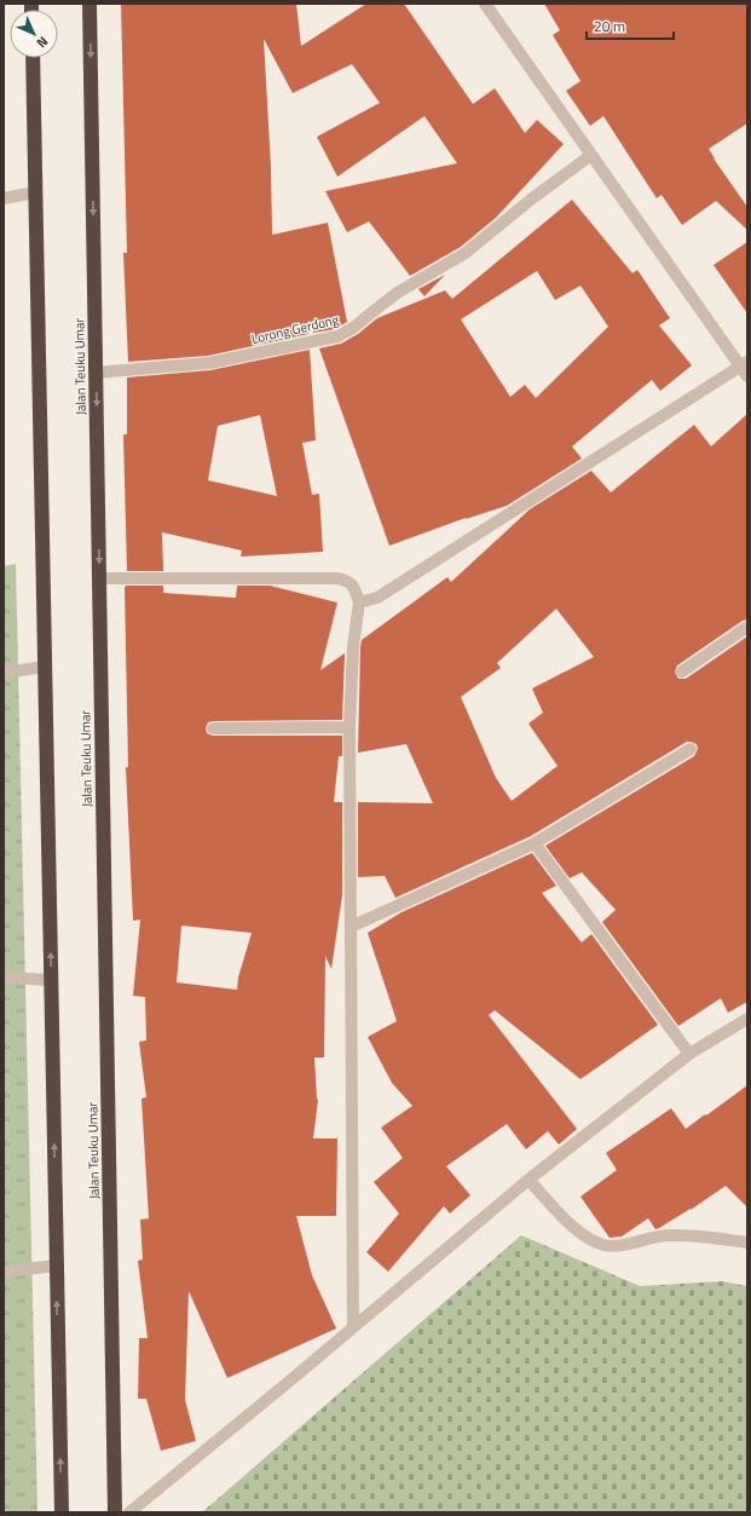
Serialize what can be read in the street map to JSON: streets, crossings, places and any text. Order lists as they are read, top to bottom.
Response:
{
  "streets": {
    "highway": ["Jalan Teuku Umar"],
    "street": ["Lorong Gerdong"]
  },
  "crossings": [
    ["Lorong Gerdong", "Jalan Teuku Umar"]
  ],
  "scale_bar": "20 m",
  "north": "bottom right"
}
